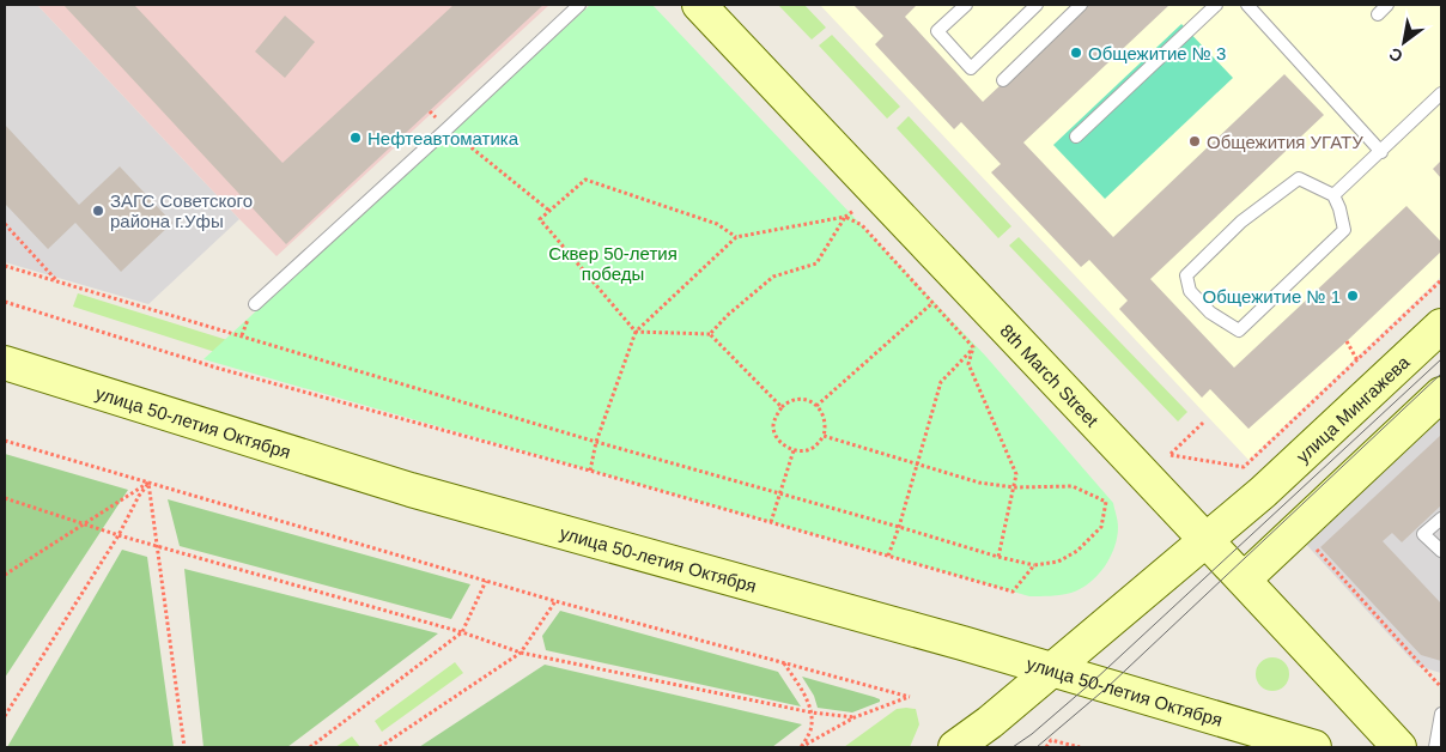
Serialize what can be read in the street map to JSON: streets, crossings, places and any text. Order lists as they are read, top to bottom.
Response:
{
  "streets": {
    "main road": ["8th March Street", "улица Мингажева", "улица 50-летия Октября"]
  },
  "crossings": [
    ["8th March Street", "улица Мингажева"],
    ["улица Мингажева", "улица 50-летия Октября"]
  ],
  "parks": ["Сквер 50-летия победы"],
  "places": [
    "Общежитие № 3",
    "Нефтеавтоматика",
    "Общежития УГАТУ",
    "ЗАГС Советского района г.Уфы",
    "Общежитие № 1"
  ],
  "north": "bottom left"
}
